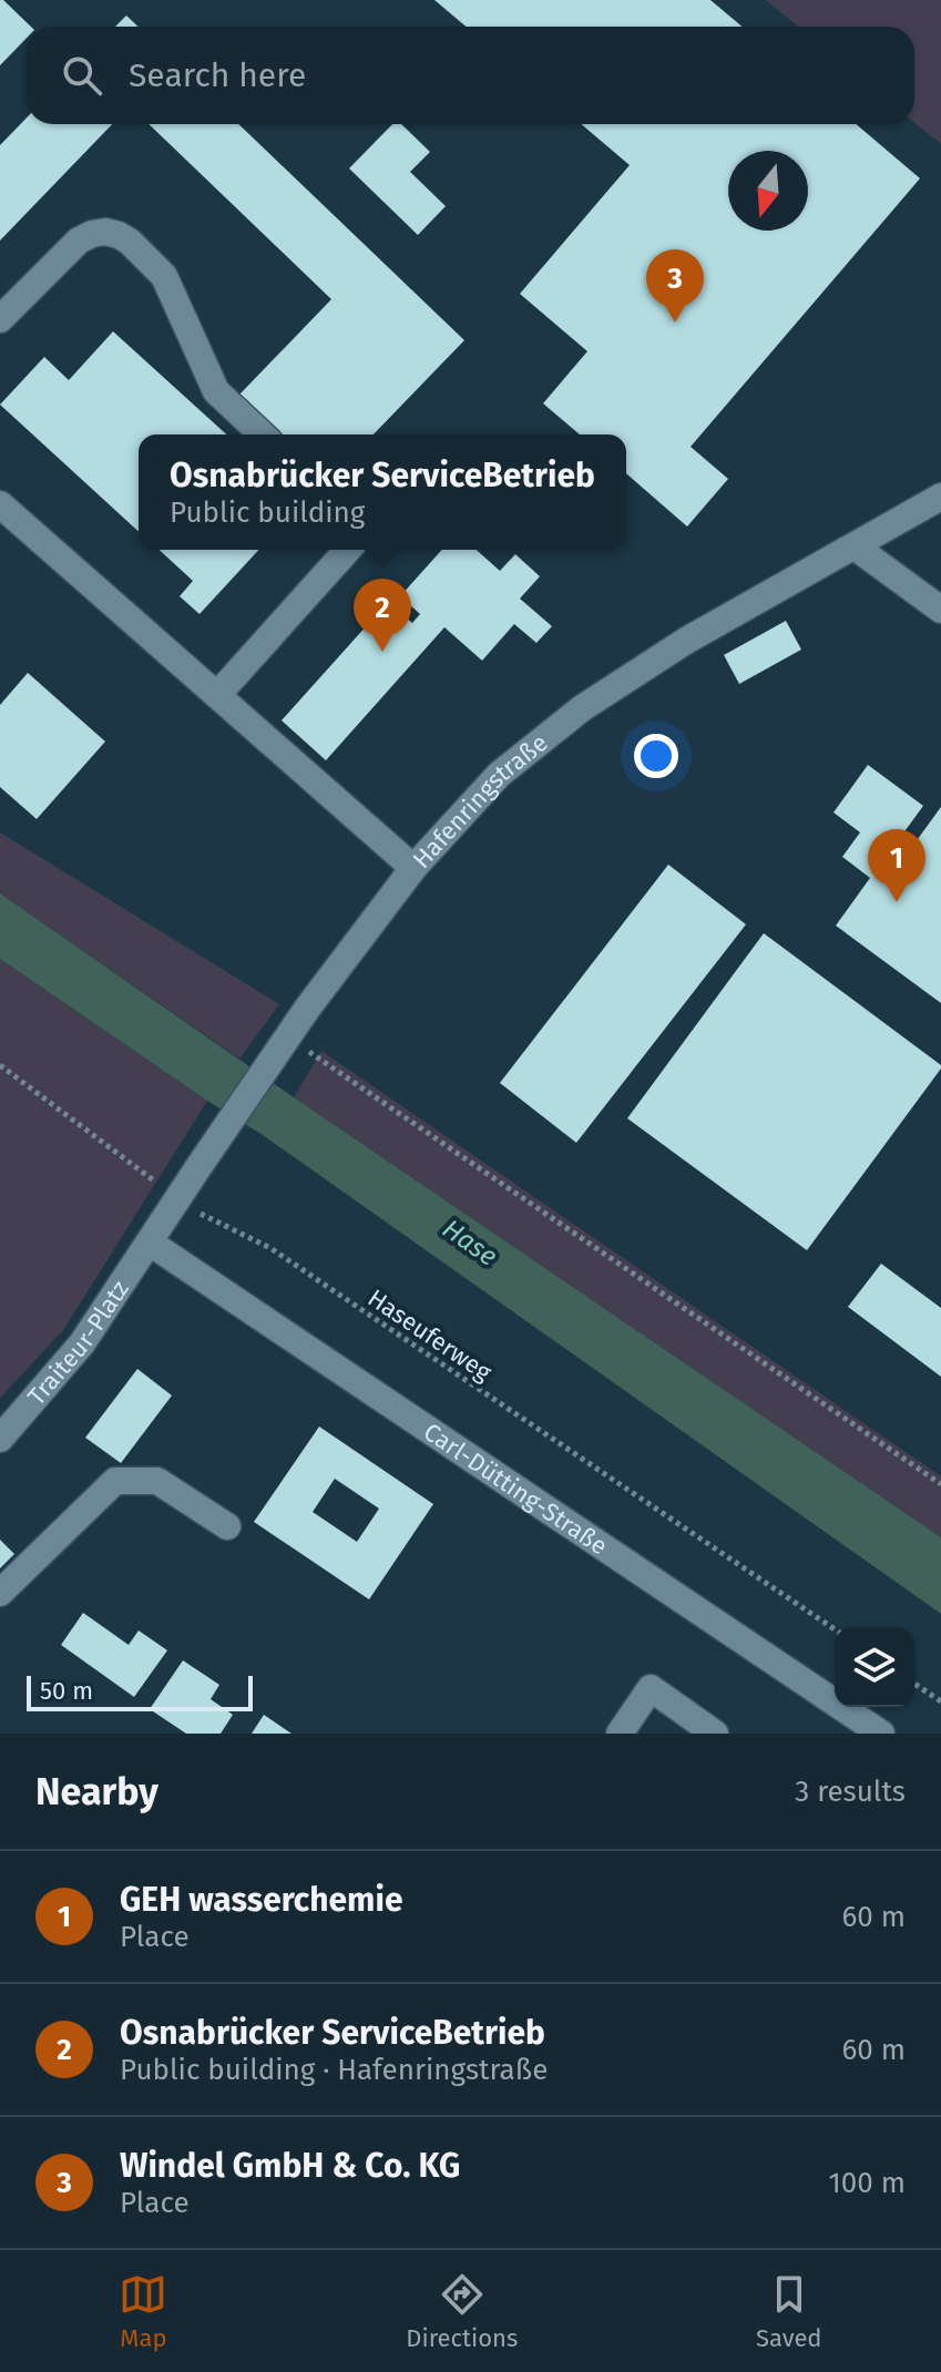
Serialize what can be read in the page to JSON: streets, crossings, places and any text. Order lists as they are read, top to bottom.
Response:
{
  "streets": {
    "street": ["Hafenringstraße", "Traiteur-Platz", "Carl-Dütting-Straße"],
    "path": ["Haseuferweg"]
  },
  "crossings": [
    ["Hafenringstraße", "Haseuferweg"],
    ["Hafenringstraße", "Traiteur-Platz"],
    ["Hafenringstraße", "Carl-Dütting-Straße"],
    ["Traiteur-Platz", "Carl-Dütting-Straße"]
  ],
  "water": ["Hase"],
  "scale_bar": "50 m",
  "north": "bottom",
  "page": {
    "search": "Search here",
    "pins": ["3", "2", "1"],
    "popup": ["Osnabrücker ServiceBetrieb", "Public building"],
    "scale": "50 m",
    "heading": ["Nearby", "3 results"],
    "list": [
      {
        "mark": "1",
        "name": "GEH wasserchemie",
        "note": "Place",
        "value": "60 m"
      },
      {
        "mark": "2",
        "name": "Osnabrücker ServiceBetrieb",
        "note": "Public building · Hafenringstraße",
        "value": "60 m"
      },
      {
        "mark": "3",
        "name": "Windel GmbH & Co. KG",
        "note": "Place",
        "value": "100 m"
      }
    ],
    "nav": ["Map", "Directions", "Saved"]
  }
}
